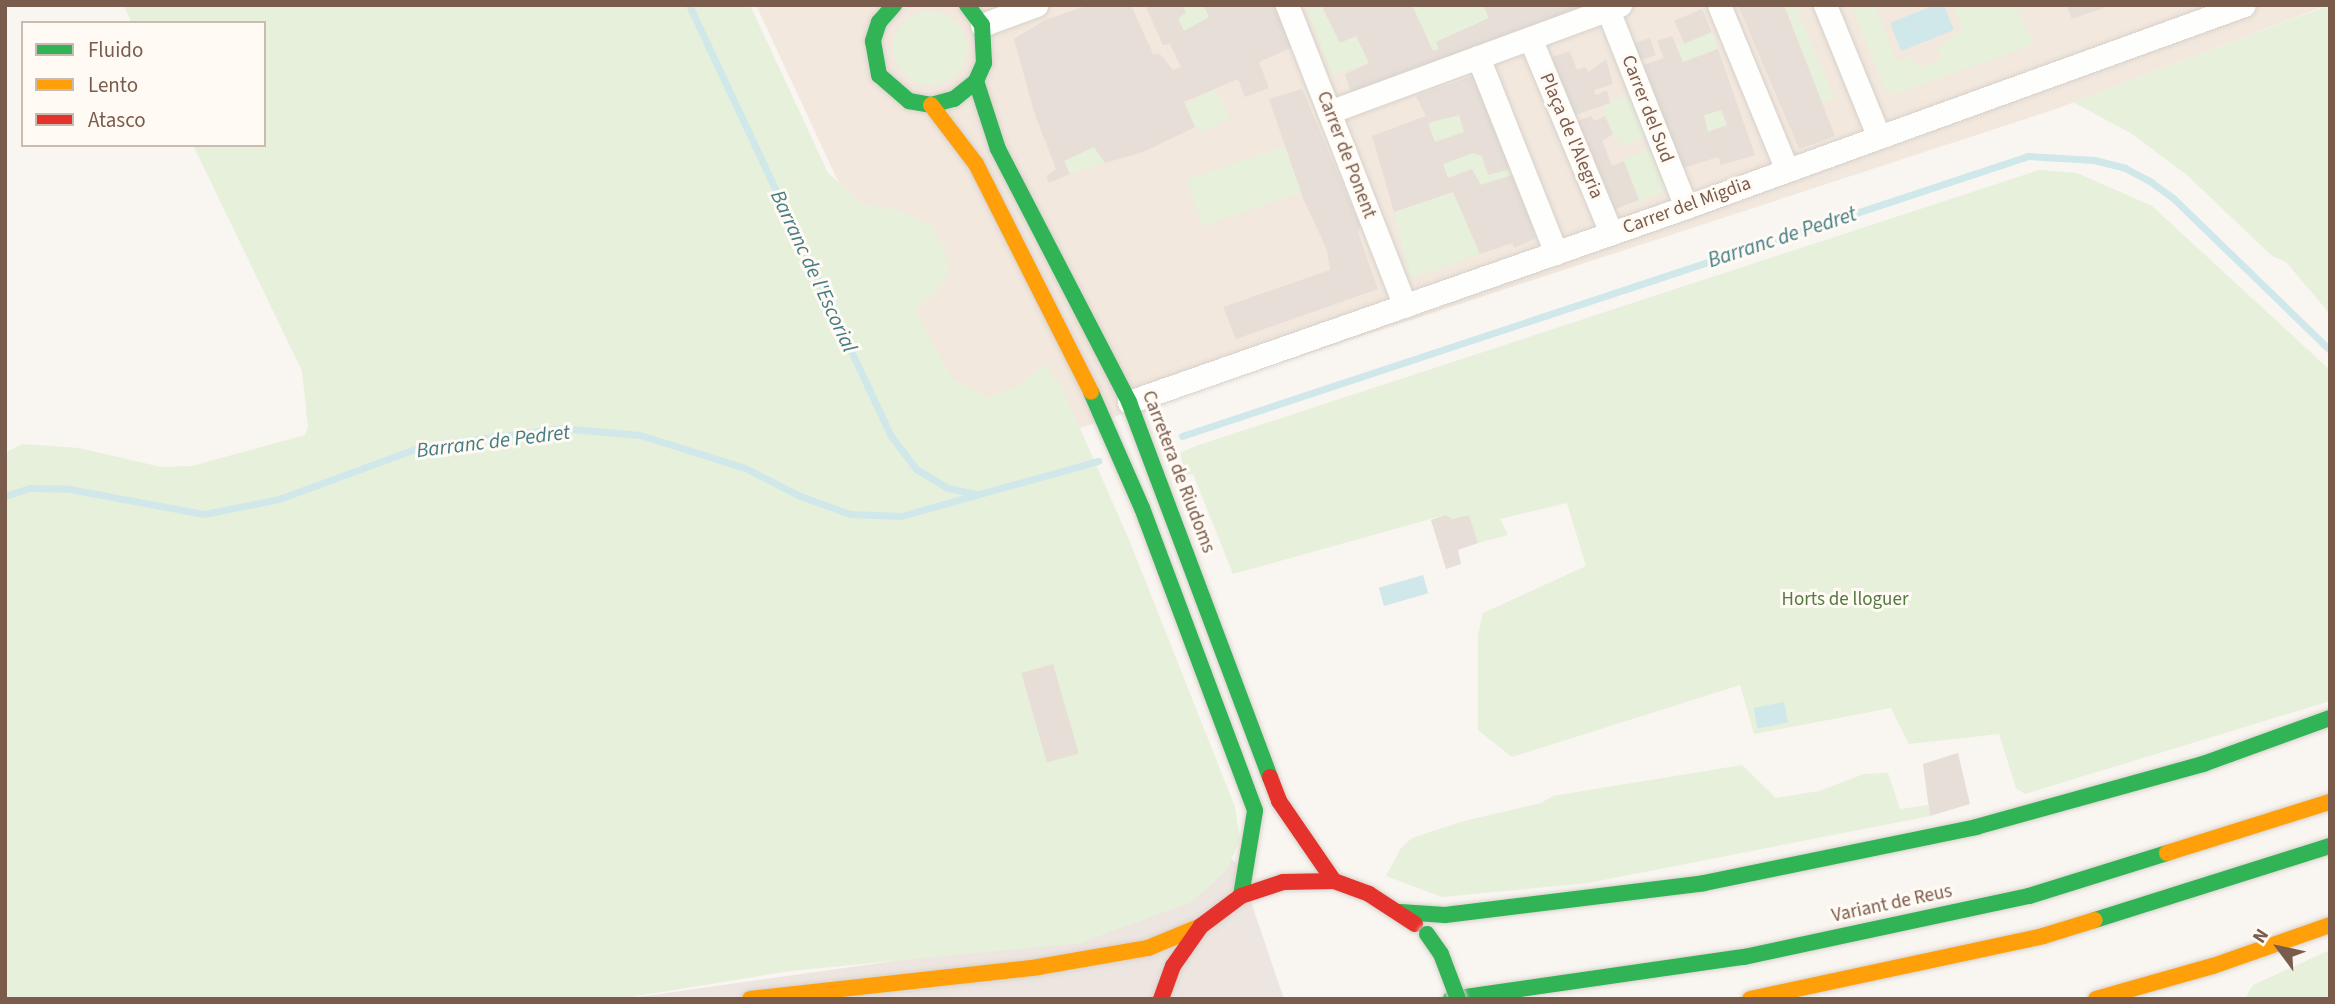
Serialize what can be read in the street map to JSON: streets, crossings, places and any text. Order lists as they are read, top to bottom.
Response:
{
  "streets": {
    "main road": ["Carretera de Riudoms", "Variant de Reus"],
    "street": [
      "Carrer del Sud",
      "Plaça de l'Alegria",
      "Carrer de Ponent",
      "Carrer del Migdia"
    ]
  },
  "crossings": [
    ["Carrer del Sud", "Carrer del Migdia"],
    ["Plaça de l'Alegria", "Carrer del Migdia"],
    ["Carrer de Ponent", "Carrer del Migdia"],
    ["Carrer del Migdia", "Carretera de Riudoms"]
  ],
  "water": ["Barranc de Pedret", "Barranc de l'Escorial"],
  "parks": ["Horts de lloguer"],
  "legend": ["Fluido", "Lento", "Atasco"],
  "north": "top left"
}
